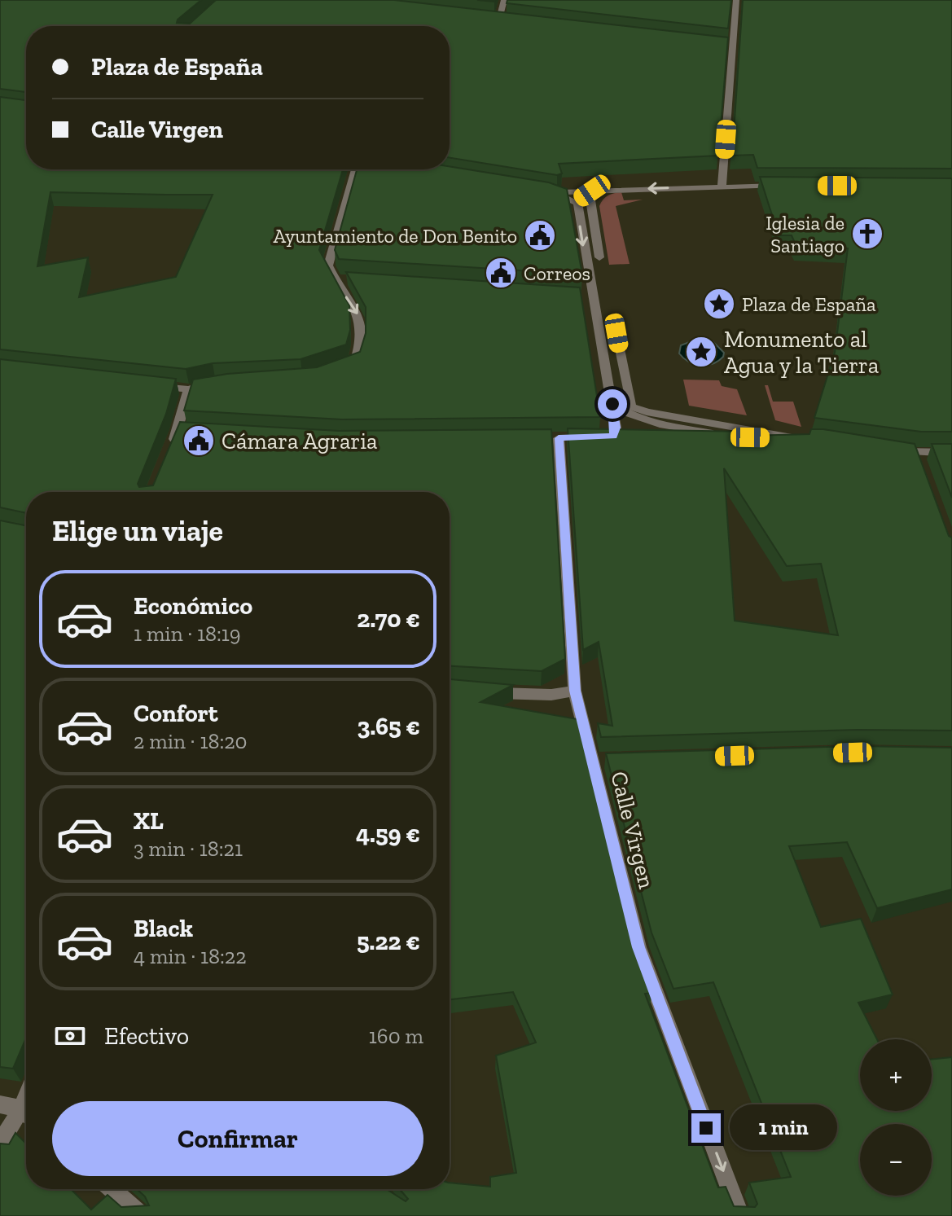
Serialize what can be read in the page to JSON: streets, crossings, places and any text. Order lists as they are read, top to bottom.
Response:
{
  "streets": {
    "street": ["Calle Virgen"]
  },
  "one_way": ["Calle Virgen"],
  "places": {
    "church": ["Iglesia de Santiago"],
    "public building": ["Ayuntamiento de Don Benito", "Correos", "Cámara Agraria"],
    "place": ["Plaza de España", "Monumento al Agua y la Tierra"]
  },
  "page": {
    "banner": ["Plaza de España", "Calle Virgen"],
    "heading": "Elige un viaje",
    "list": [
      {
        "name": "Económico",
        "note": "1 min · 18:19",
        "value": "2.70 €"
      },
      {
        "name": "Confort",
        "note": "2 min · 18:20",
        "value": "3.65 €"
      },
      {
        "name": "XL",
        "note": "3 min · 18:21",
        "value": "4.59 €"
      },
      {
        "name": "Black",
        "note": "4 min · 18:22",
        "value": "5.22 €"
      }
    ],
    "pay": ["Efectivo", "160 m"],
    "map_buttons": ["+", "−"],
    "buttons": "Confirmar",
    "bubble": "1 min"
  }
}
